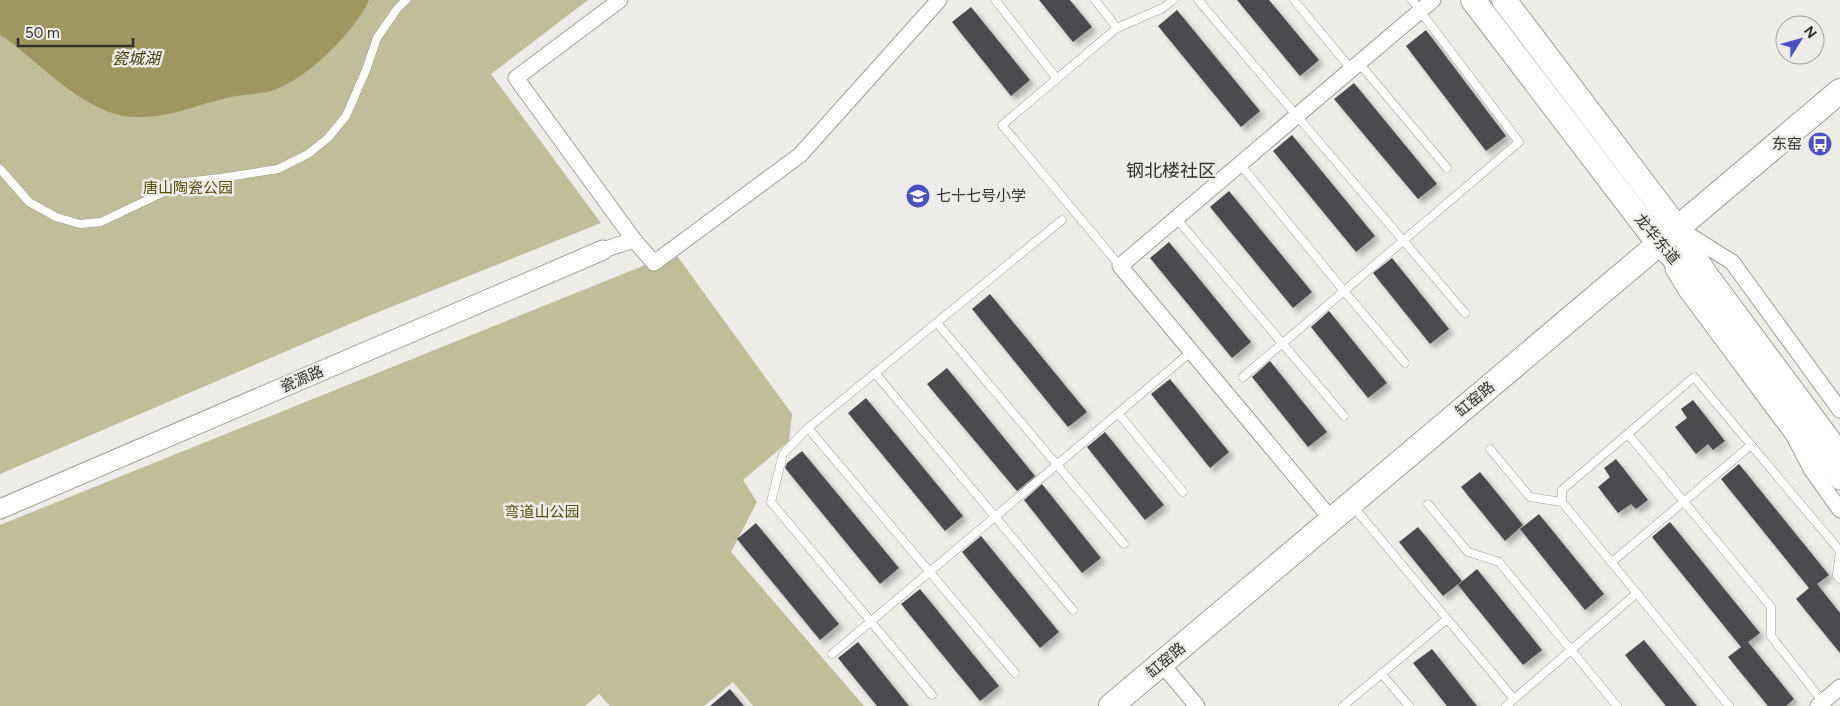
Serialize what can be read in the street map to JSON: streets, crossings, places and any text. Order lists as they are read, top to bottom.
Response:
{
  "streets": {
    "main road": ["龙华东道", "缸窑路"],
    "street": ["瓷源路"]
  },
  "crossings": [
    ["龙华东道", "缸窑路"]
  ],
  "districts": ["钢北楼社区"],
  "water": ["瓷城湖"],
  "parks": ["唐山陶瓷公园", "弯道山公园"],
  "places": {
    "bus stop": ["东窑"],
    "school or university": ["七十七号小学"]
  },
  "scale_bar": "50 m",
  "north": "top right"
}
